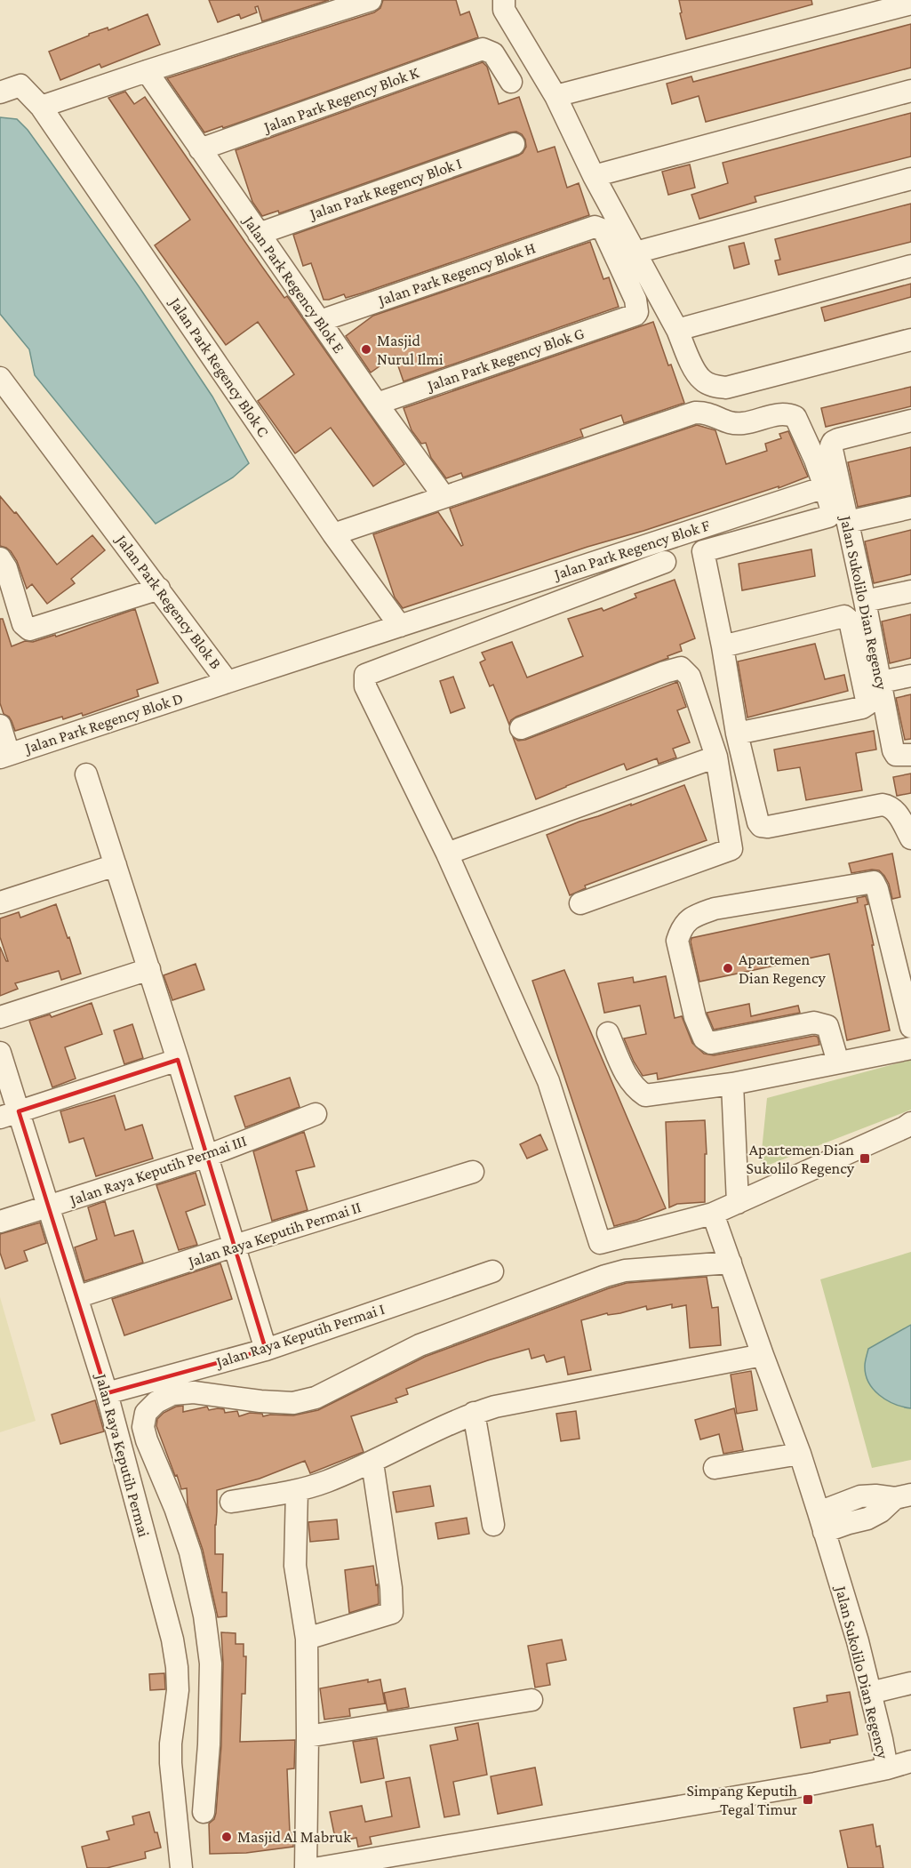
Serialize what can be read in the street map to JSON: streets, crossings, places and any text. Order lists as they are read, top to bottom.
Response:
{
  "streets": {
    "street": [
      "Jalan Park Regency Blok K",
      "Jalan Park Regency Blok I",
      "Jalan Park Regency Blok H",
      "Jalan Park Regency Blok E",
      "Jalan Park Regency Blok G",
      "Jalan Park Regency Blok C",
      "Jalan Park Regency Blok F",
      "Jalan Park Regency Blok B",
      "Jalan Sukolilo Dian Regency",
      "Jalan Park Regency Blok D",
      "Jalan Raya Keputih Permai III",
      "Jalan Raya Keputih Permai II",
      "Jalan Raya Keputih Permai I",
      "Jalan Raya Keputih Permai"
    ]
  },
  "crossings": [
    ["Jalan Park Regency Blok K", "Jalan Park Regency Blok E"],
    ["Jalan Park Regency Blok I", "Jalan Park Regency Blok E"],
    ["Jalan Park Regency Blok H", "Jalan Park Regency Blok E"],
    ["Jalan Park Regency Blok H", "Jalan Park Regency Blok G"],
    ["Jalan Park Regency Blok E", "Jalan Park Regency Blok G"],
    ["Jalan Park Regency Blok C", "Jalan Park Regency Blok F"],
    ["Jalan Park Regency Blok C", "Jalan Park Regency Blok B"],
    ["Jalan Park Regency Blok F", "Jalan Park Regency Blok B"],
    ["Jalan Park Regency Blok B", "Jalan Park Regency Blok D"],
    ["Jalan Raya Keputih Permai III", "Jalan Raya Keputih Permai"],
    ["Jalan Raya Keputih Permai II", "Jalan Raya Keputih Permai"],
    ["Jalan Raya Keputih Permai I", "Jalan Raya Keputih Permai"]
  ],
  "places": {
    "other": ["Masjid Nurul Ilmi", "Apartemen Dian Regency", "Masjid Al Mabruk"],
    "transit": ["Apartemen Dian Sukolilo Regency", "Simpang Keputih Tegal Timur"]
  }
}
